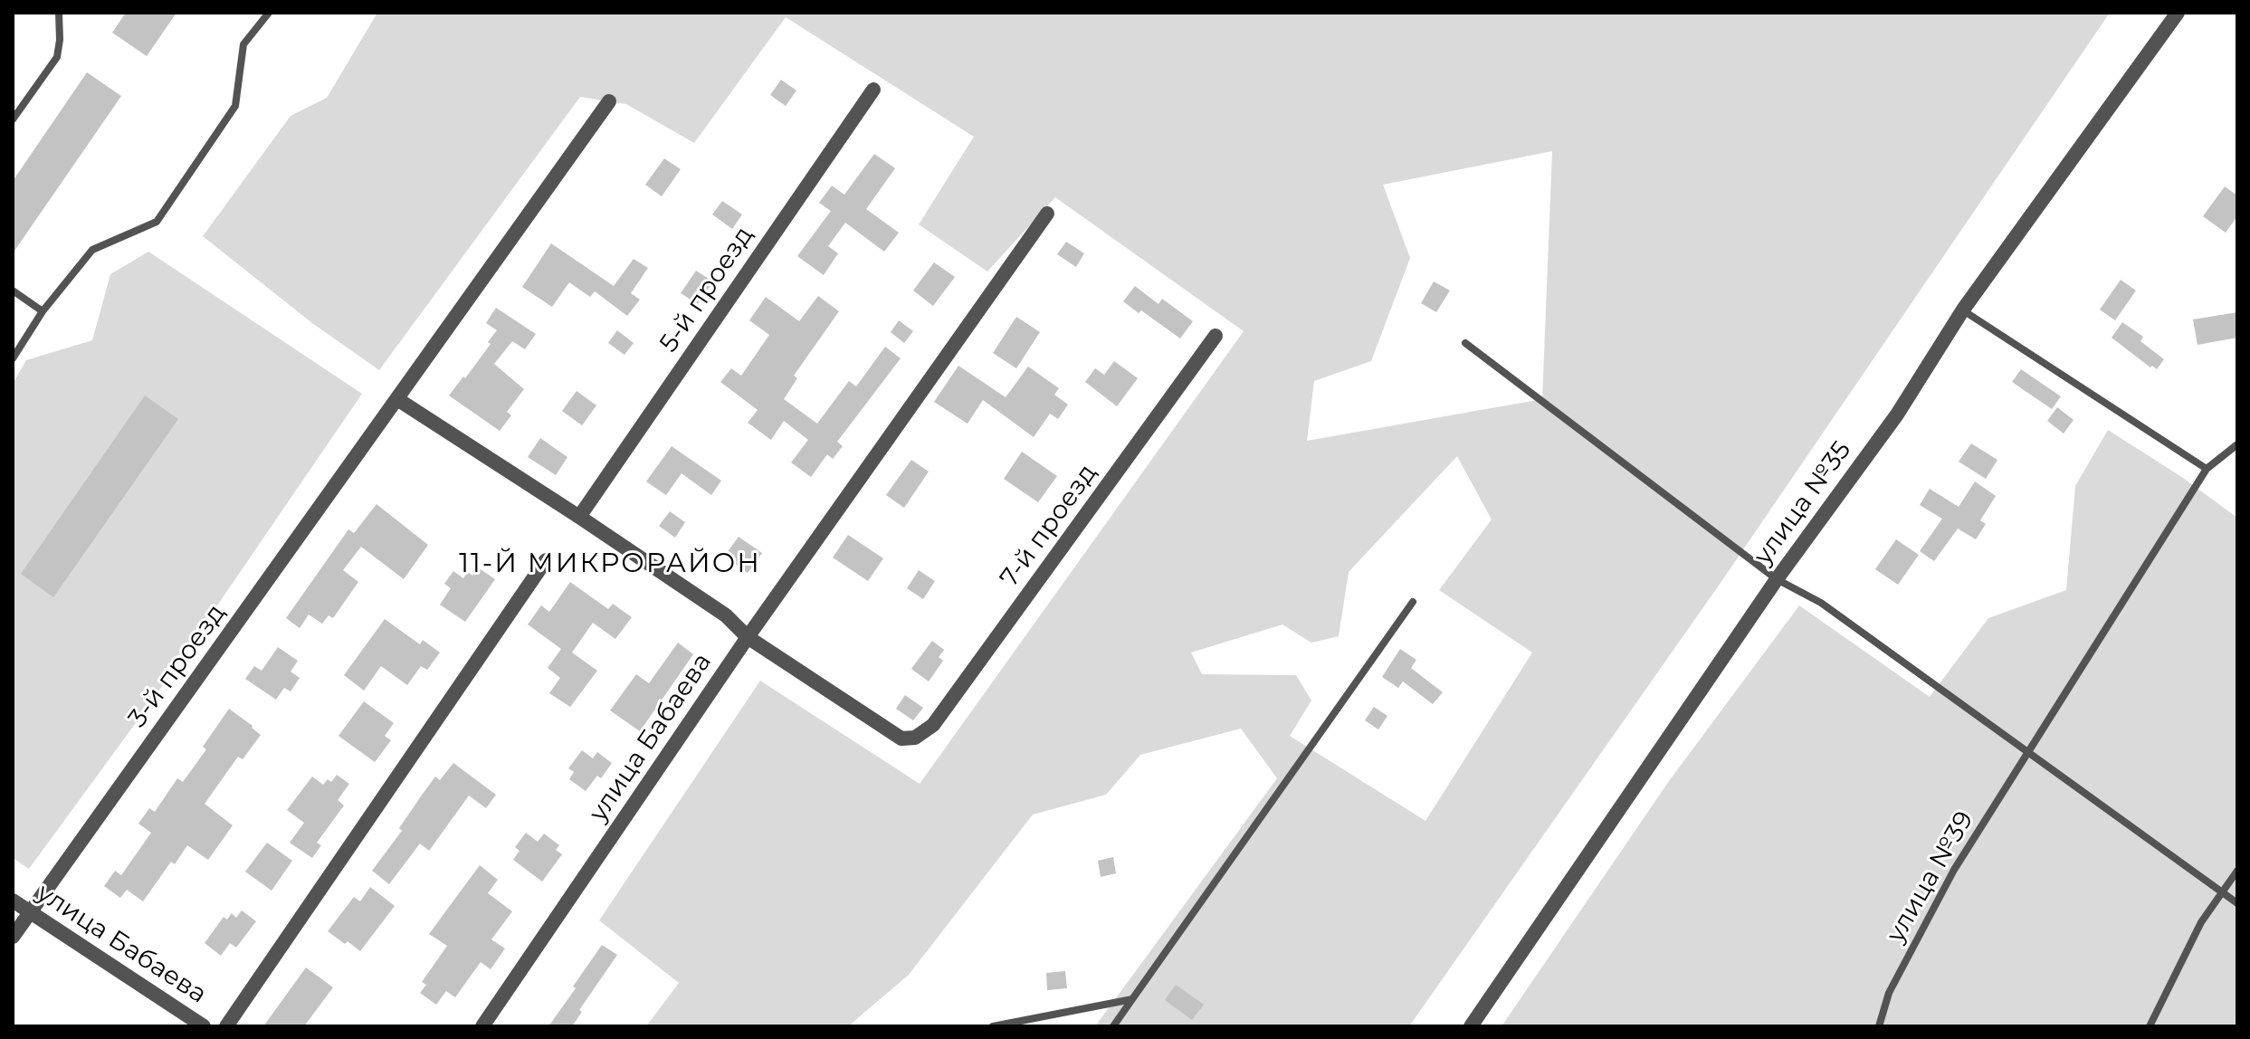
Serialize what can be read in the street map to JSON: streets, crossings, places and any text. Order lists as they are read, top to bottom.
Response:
{
  "streets": {
    "street": [
      "5-й проезд",
      "улица №35",
      "7-й проезд",
      "3-й проезд",
      "улица Бабаева"
    ],
    "lane": ["улица №39"]
  },
  "crossings": [
    ["7-й проезд", "улица Бабаева"],
    ["3-й проезд", "улица Бабаева"]
  ],
  "districts": ["11-Й МИКРОРАЙОН"]
}
